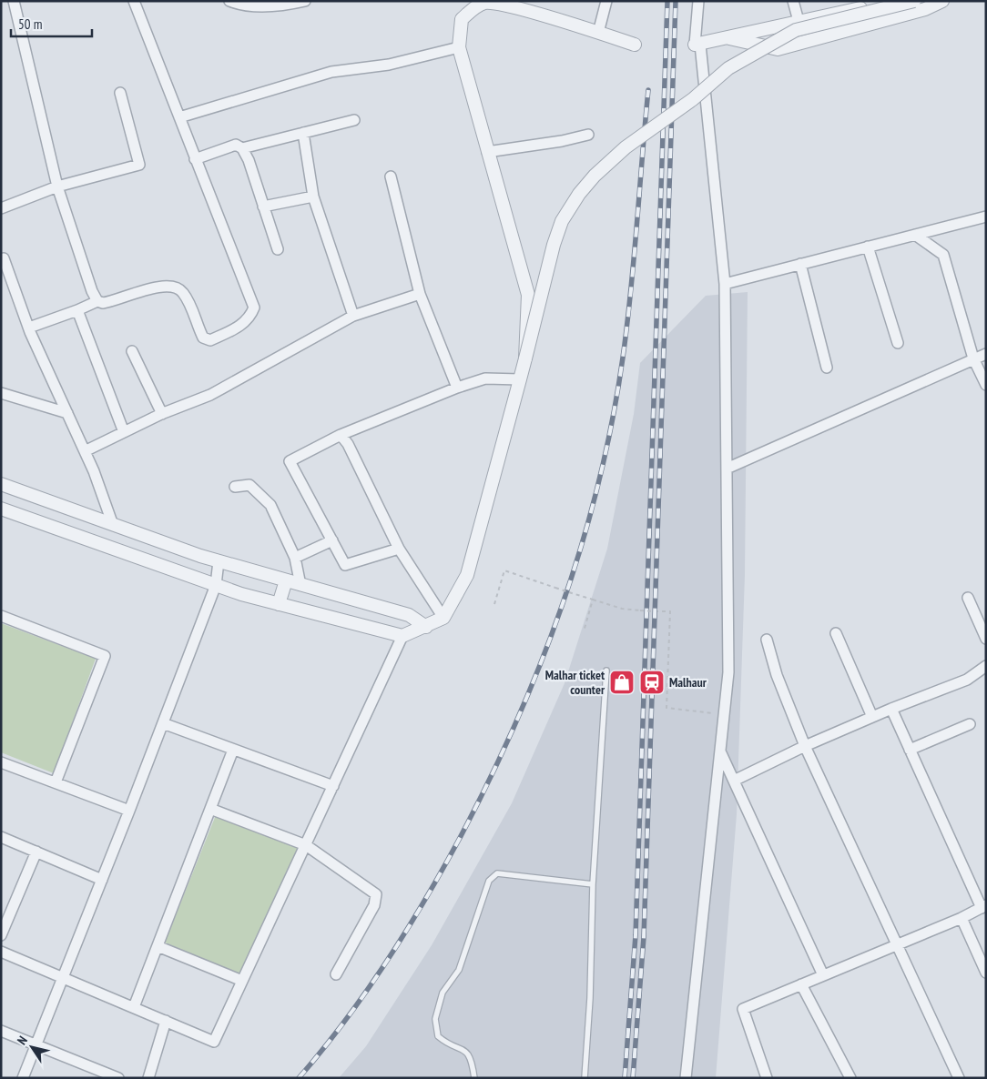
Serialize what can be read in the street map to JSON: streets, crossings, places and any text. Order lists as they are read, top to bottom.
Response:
{
  "places": {
    "shop": ["Malhar ticket counter"],
    "station": ["Malhaur"]
  },
  "scale_bar": "50 m",
  "north": "top left"
}
